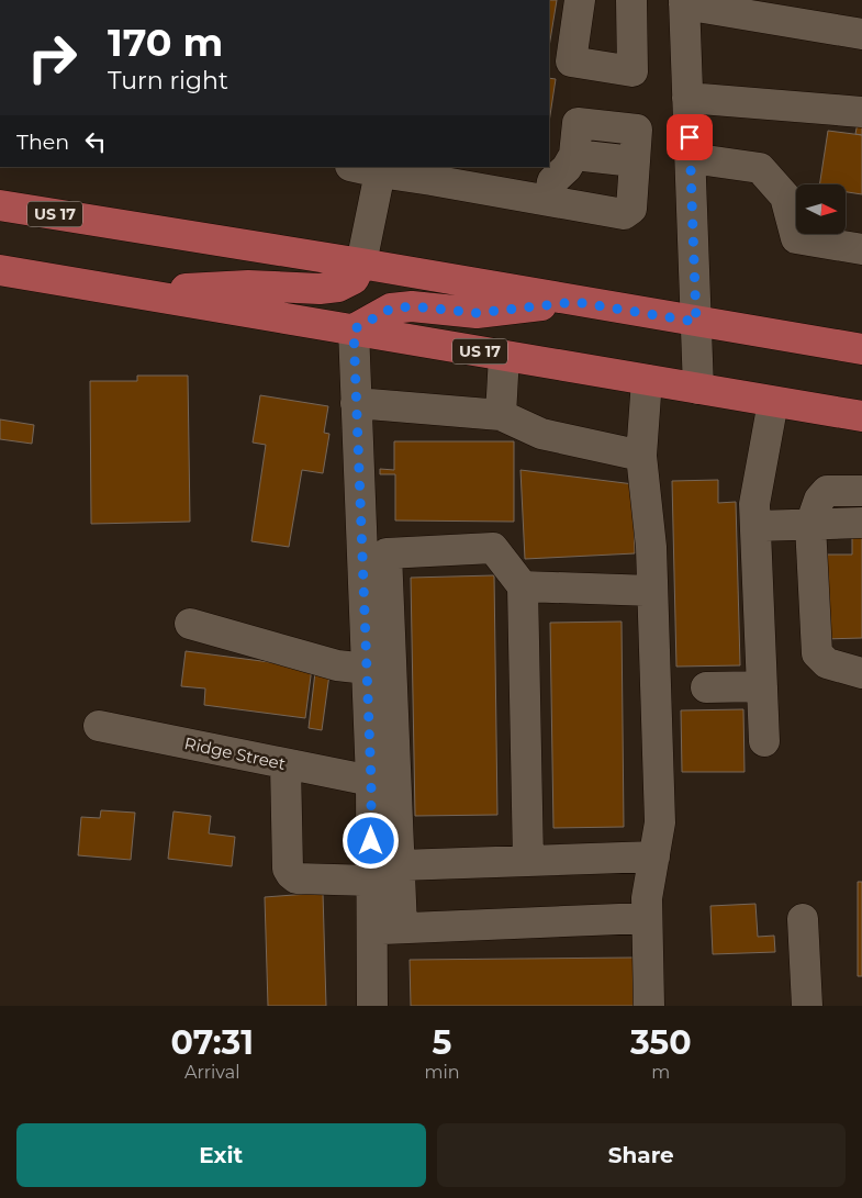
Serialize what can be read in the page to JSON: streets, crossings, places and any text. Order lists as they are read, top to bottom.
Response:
{
  "streets": {
    "main road": ["US 17"],
    "street": ["Ridge Street"]
  },
  "north": "right",
  "page": {
    "turn": ["170 m", "Turn right"],
    "then": "Then",
    "eta": [
      "07:31",
      "Arrival",
      "5",
      "min",
      "350",
      "m"
    ],
    "buttons": ["Exit", "Share"]
  }
}
